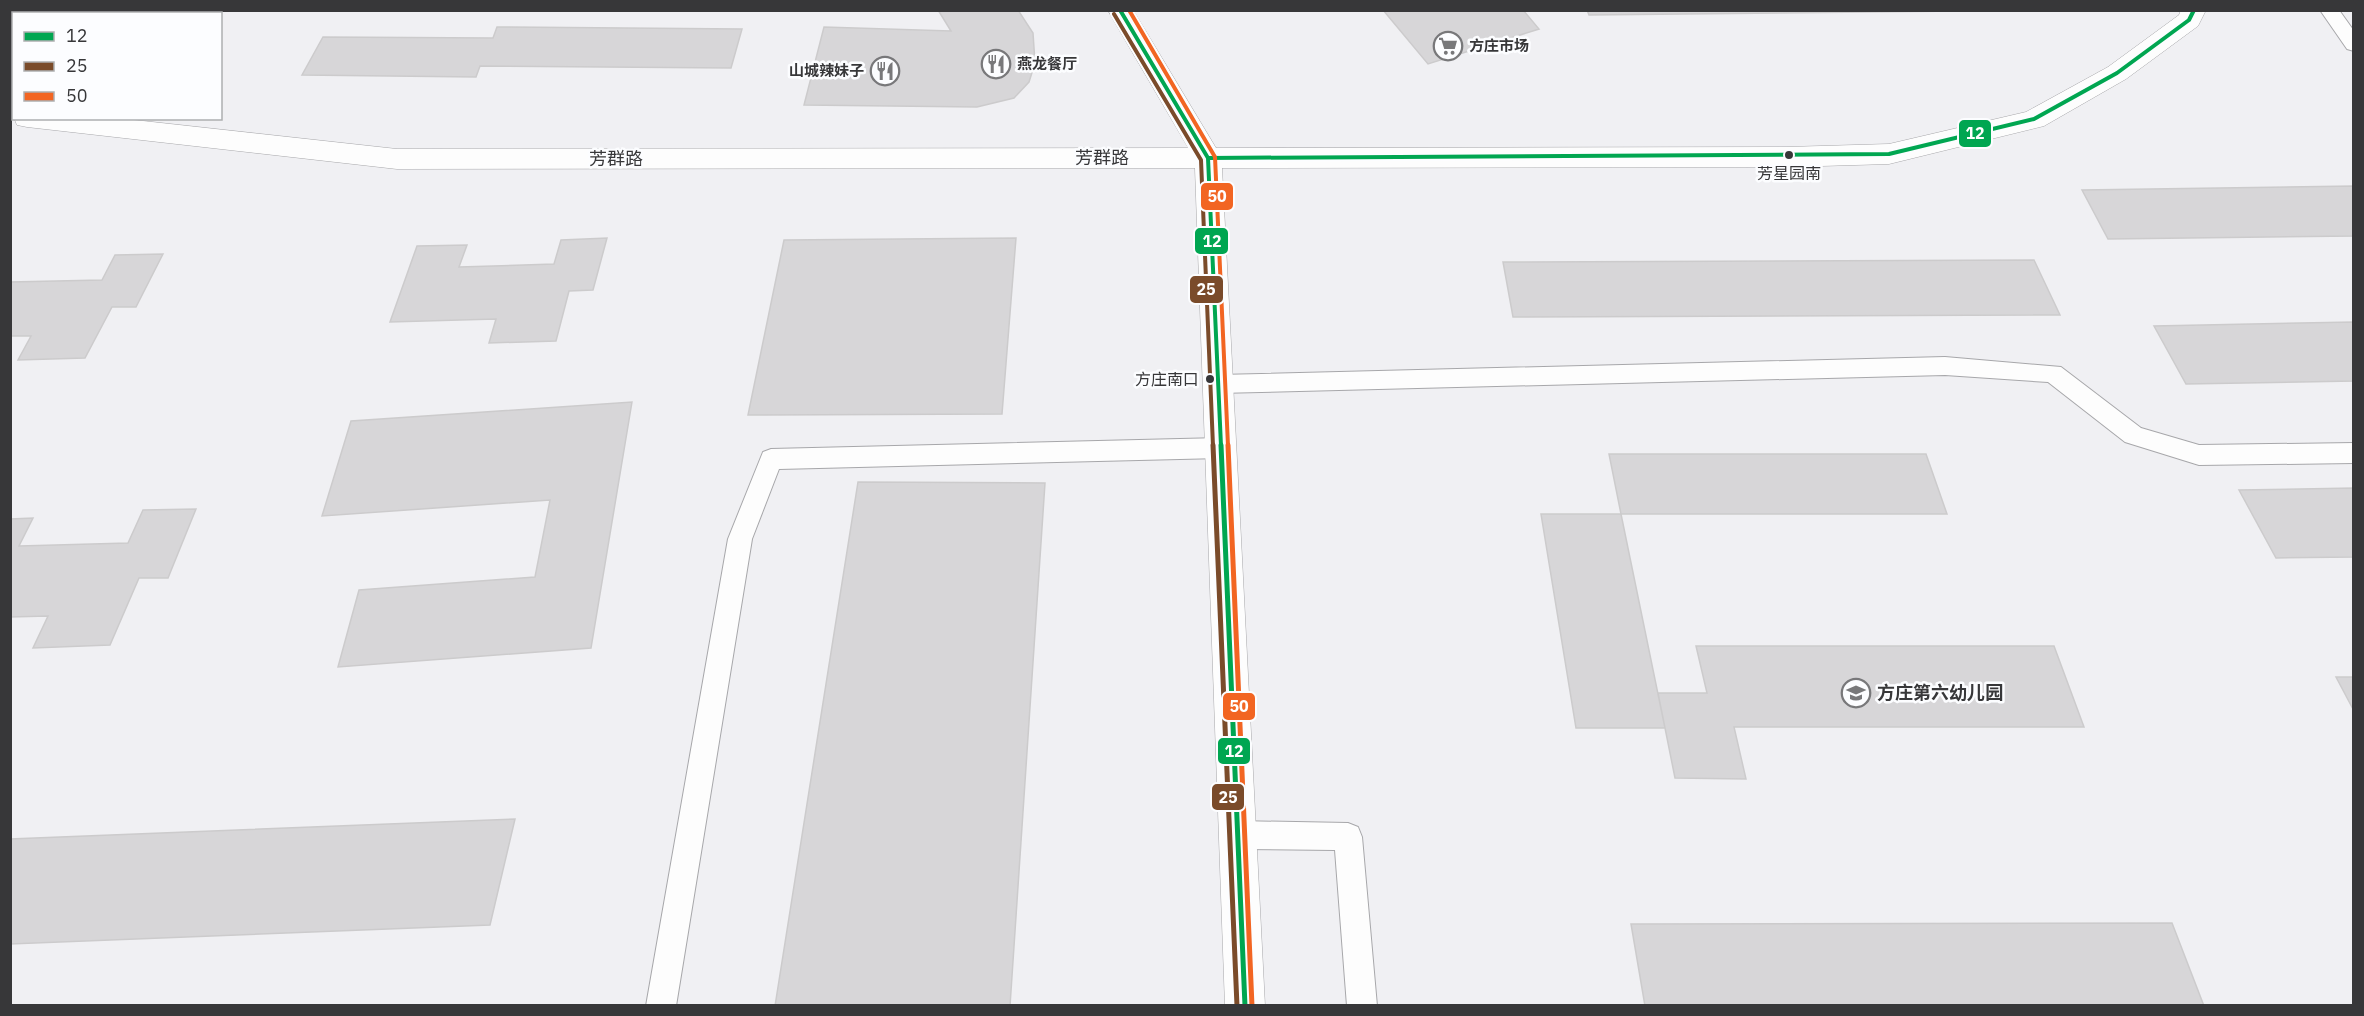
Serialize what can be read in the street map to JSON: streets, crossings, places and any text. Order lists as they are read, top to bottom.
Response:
{
  "streets": {
    "street": ["芳群路"]
  },
  "places": {
    "supermarket": ["方庄市场"],
    "restaurant": ["燕龙餐厅", "山城辣妹子"],
    "other": ["芳星园南", "方庄南口"],
    "school or university": ["方庄第六幼儿园"]
  },
  "lines": ["transit line 12", "transit line 50", "transit line 25"],
  "legend": ["12", "25", "50"]
}
